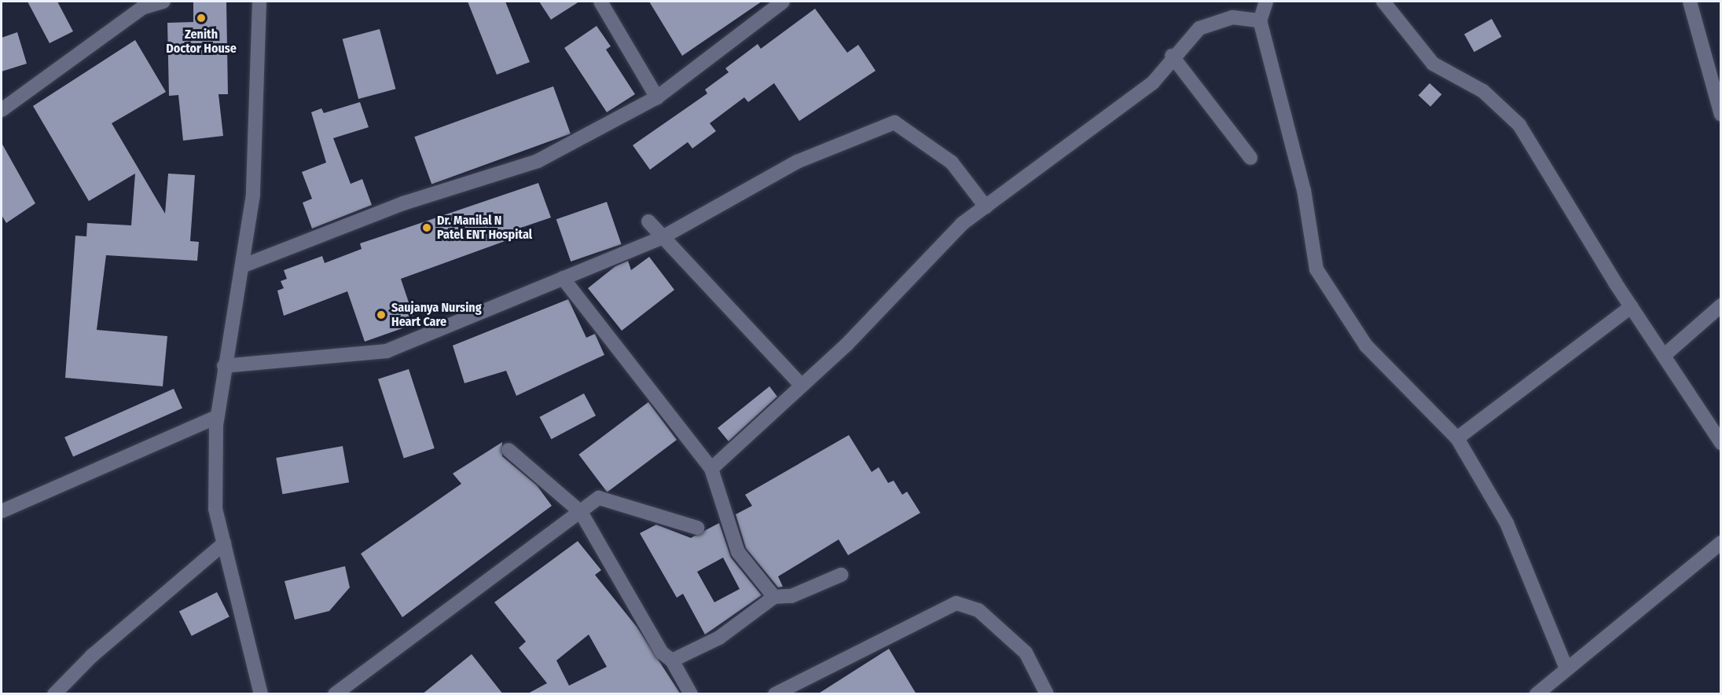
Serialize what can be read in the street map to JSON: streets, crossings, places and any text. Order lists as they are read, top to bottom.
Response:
{
  "places": ["Zenith Doctor House", "Dr. Manilal N Patel ENT Hospital", "Saujanya Nursing Heart Care"]
}
